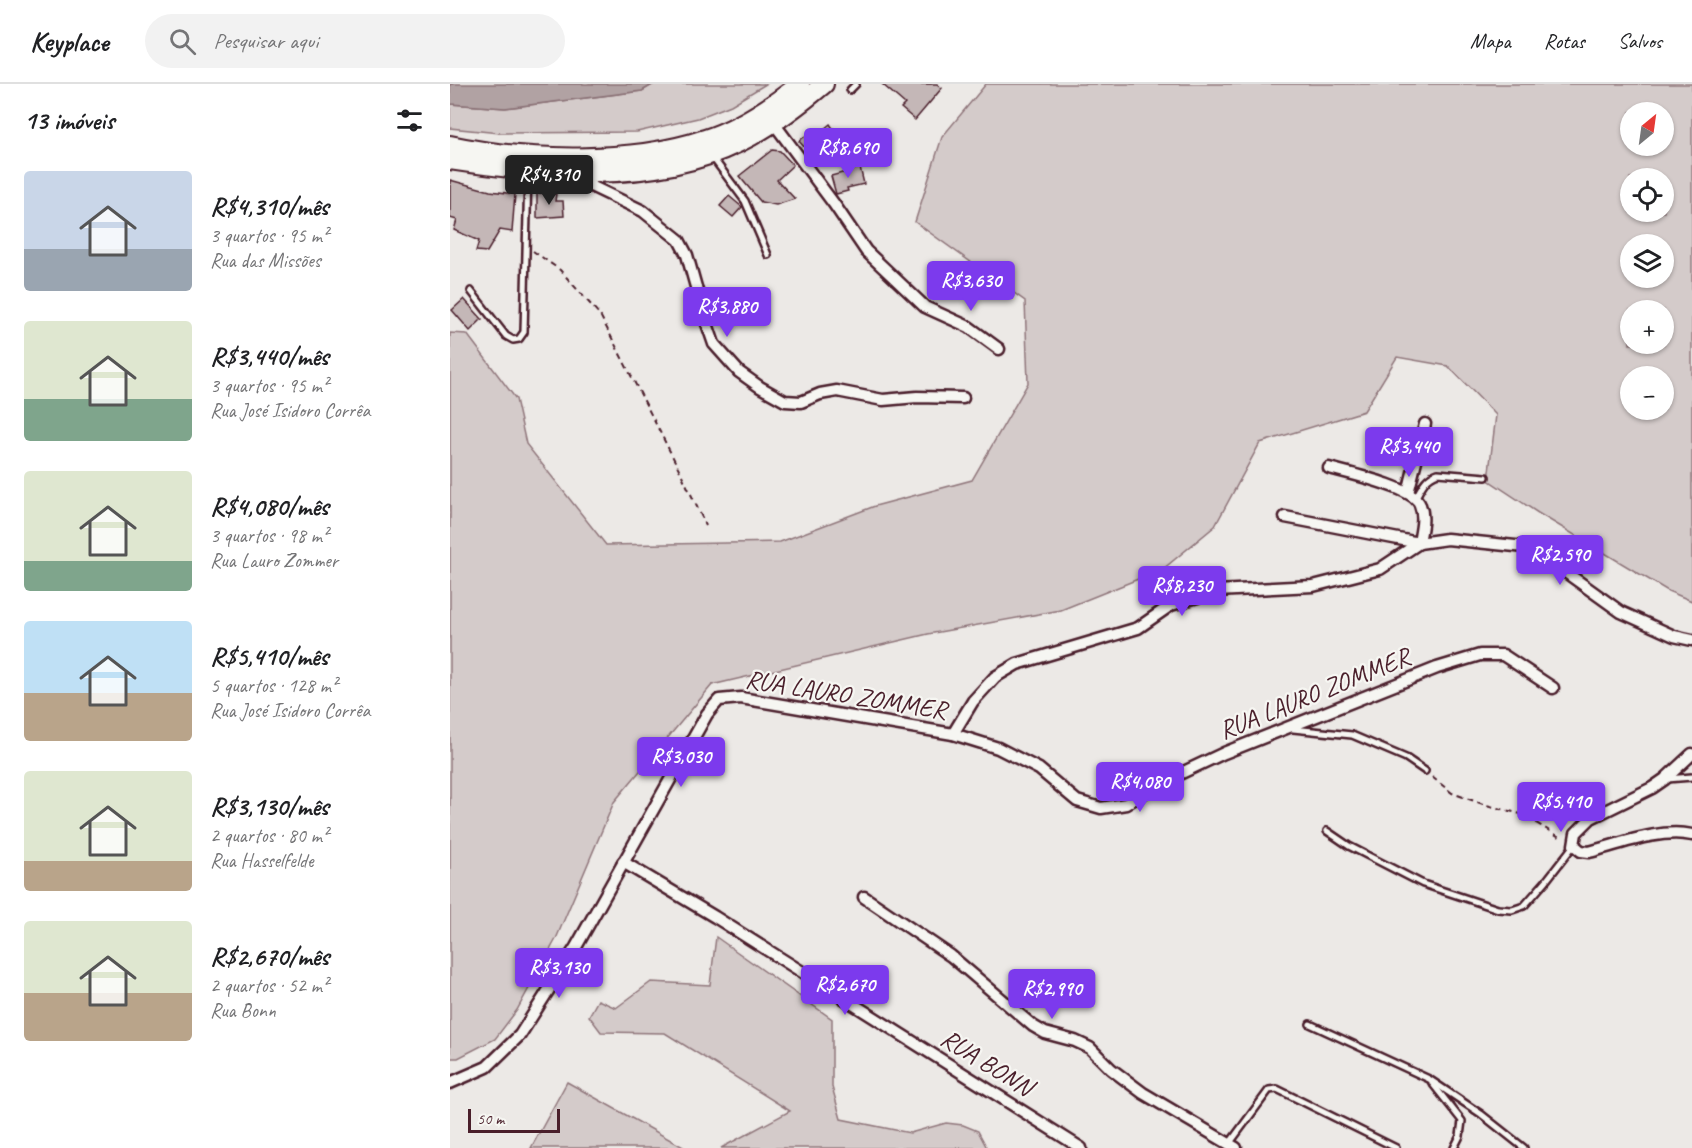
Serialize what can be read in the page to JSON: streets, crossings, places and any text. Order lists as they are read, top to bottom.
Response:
{
  "streets": {
    "street": ["RUA LAURO ZOMMER", "RUA BONN"]
  },
  "crossings": [
    ["RUA LAURO ZOMMER", "RUA BONN"]
  ],
  "scale_bar": "50 m",
  "north": "top right",
  "page": {
    "header": "Keyplace",
    "search": "Pesquisar aqui",
    "nav": ["Mapa", "Rotas", "Salvos"],
    "heading": "13 imóveis",
    "map_buttons": ["+", "−"],
    "price": [
      "R$8,690",
      "R$4,310",
      "R$3,630",
      "R$3,880",
      "R$3,440",
      "R$2,590",
      "R$8,230",
      "R$3,030",
      "R$4,080",
      "R$5,410",
      "R$3,130",
      "R$2,670",
      "R$2,990"
    ],
    "list": [
      {
        "name": "R$4,310/mês",
        "note": "3 quartos · 95 m² · Rua das Missões"
      },
      {
        "name": "R$3,440/mês",
        "note": "3 quartos · 95 m² · Rua José Isidoro Corrêa"
      },
      {
        "name": "R$4,080/mês",
        "note": "3 quartos · 98 m² · Rua Lauro Zommer"
      },
      {
        "name": "R$5,410/mês",
        "note": "5 quartos · 128 m² · Rua José Isidoro Corrêa"
      },
      {
        "name": "R$3,130/mês",
        "note": "2 quartos · 80 m² · Rua Hasselfelde"
      },
      {
        "name": "R$2,670/mês",
        "note": "2 quartos · 52 m² · Rua Bonn"
      }
    ],
    "scale": "50 m"
  }
}
